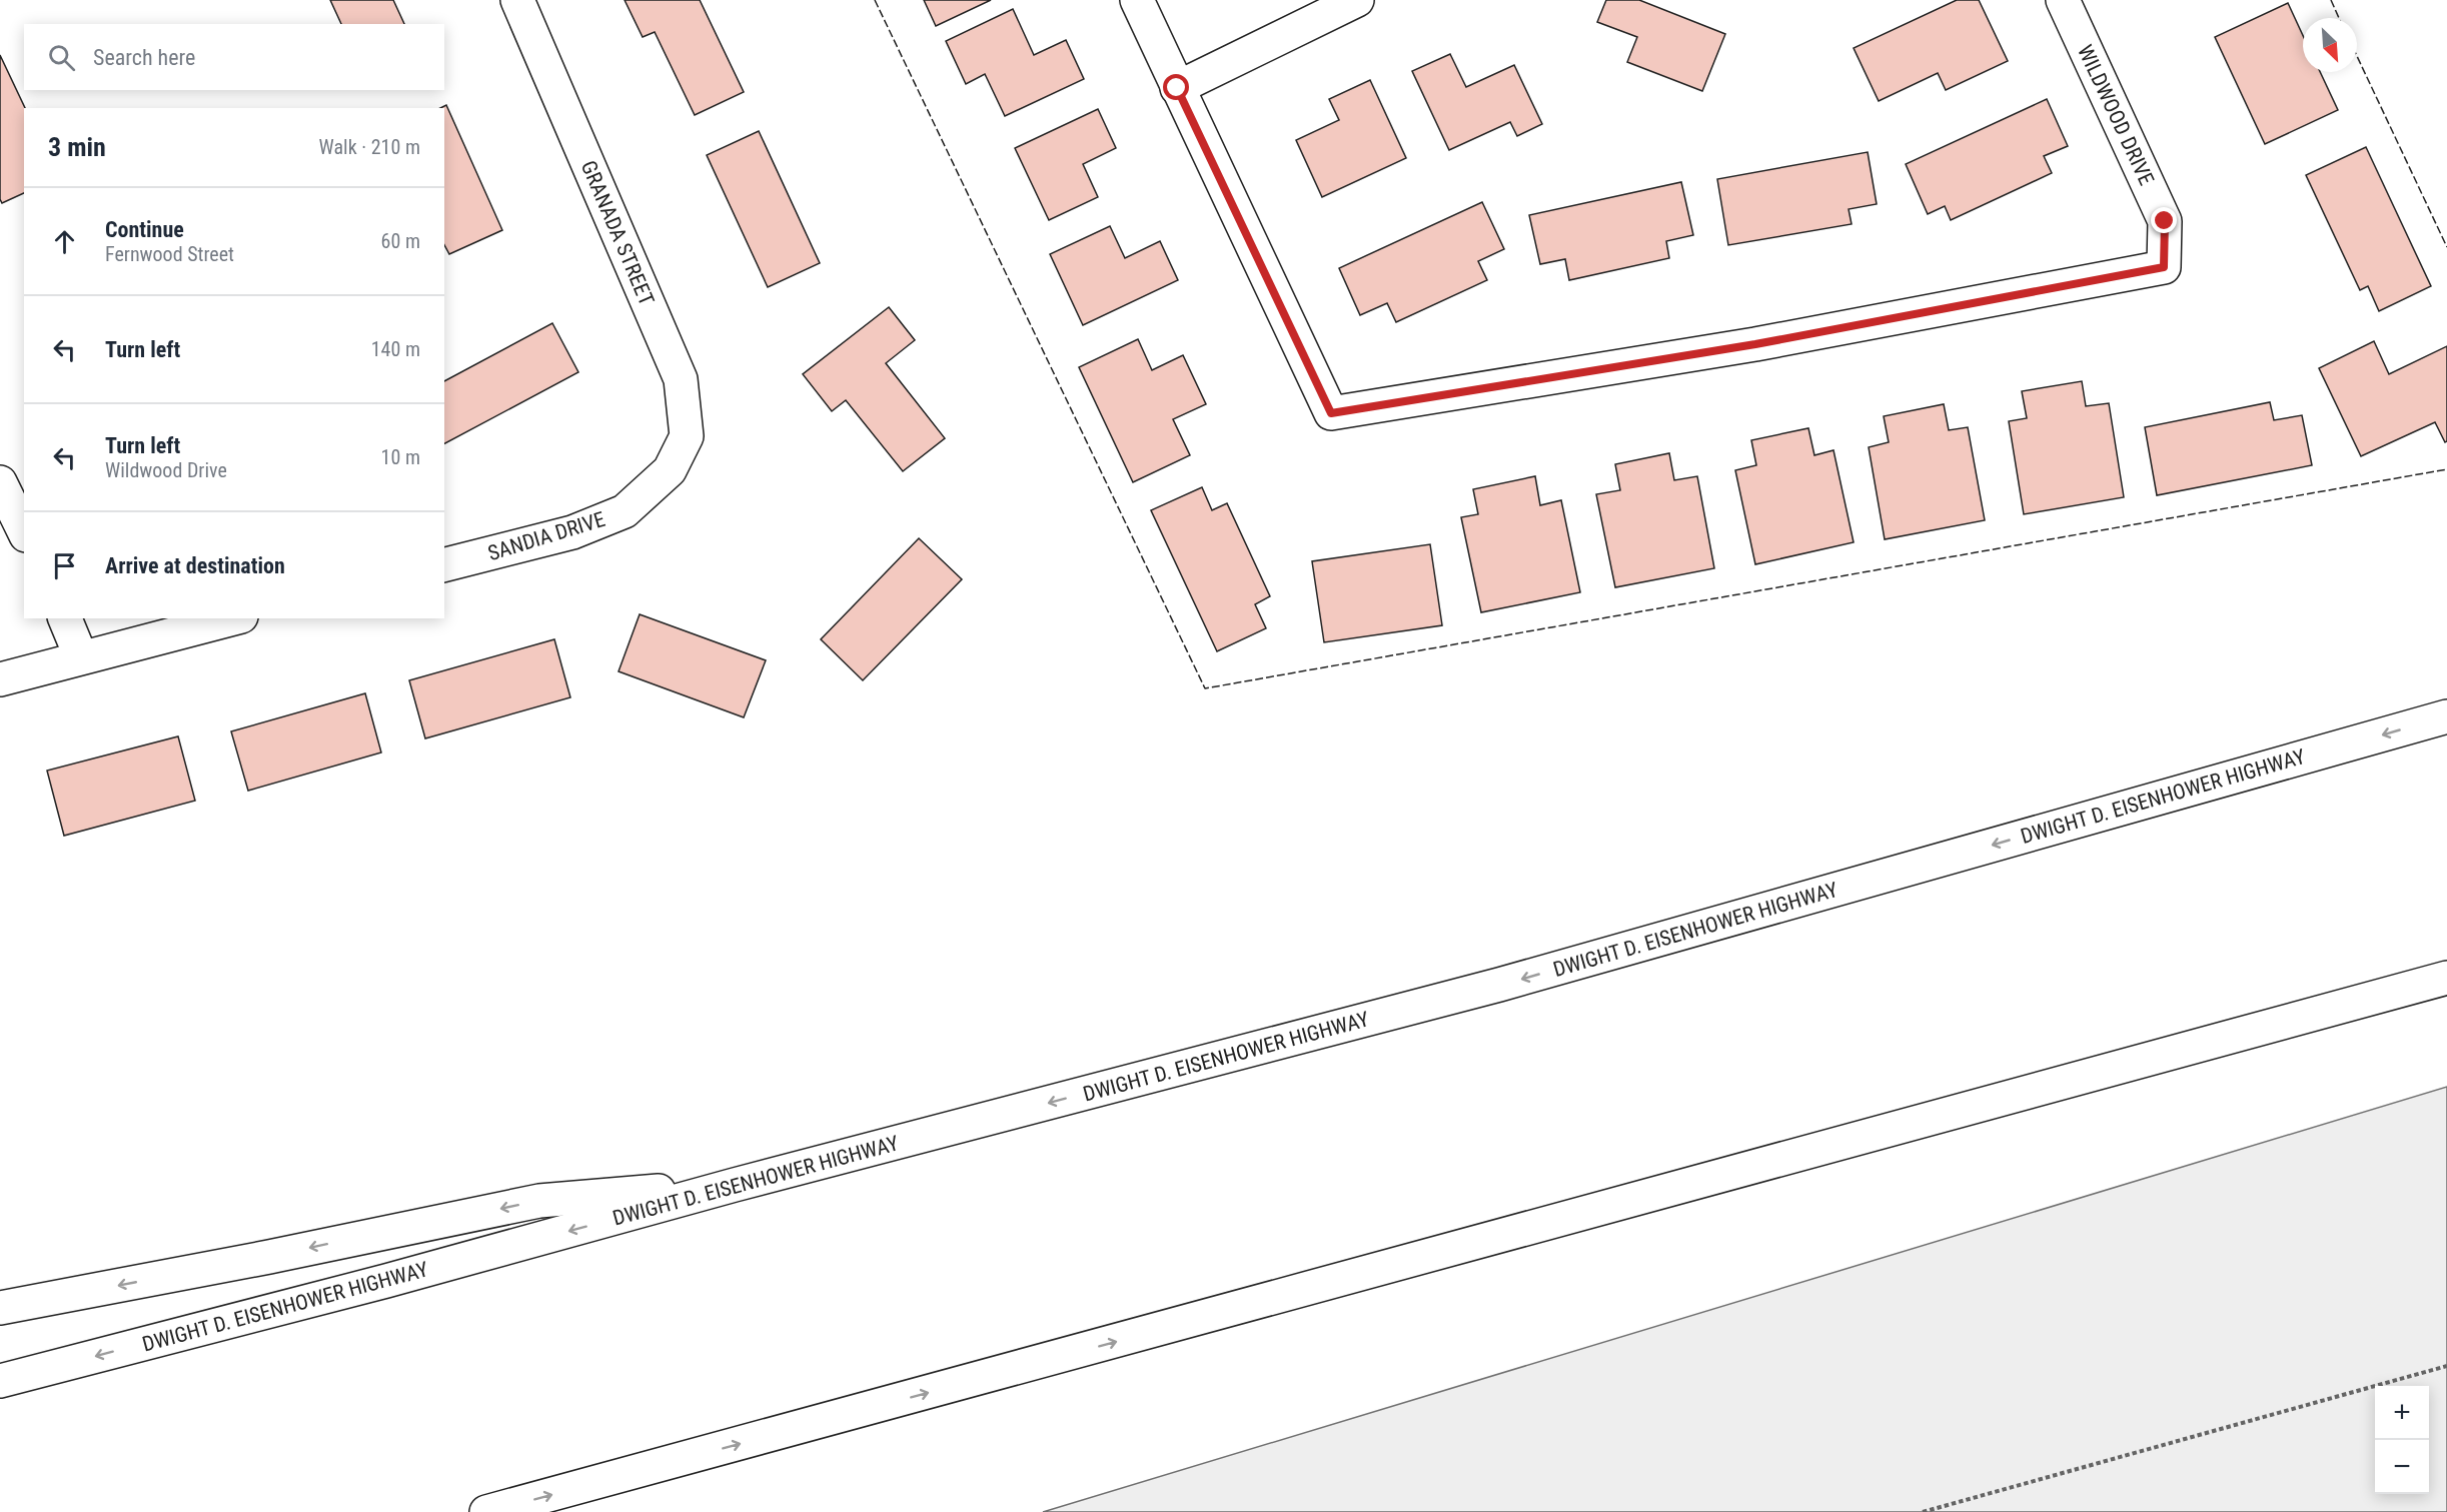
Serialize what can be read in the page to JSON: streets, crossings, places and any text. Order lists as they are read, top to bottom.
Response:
{
  "streets": {
    "main road": [
      "WILDWOOD DRIVE",
      "GRANADA STREET",
      "SANDIA DRIVE",
      "DWIGHT D. EISENHOWER HIGHWAY"
    ]
  },
  "crossings": [
    ["GRANADA STREET", "SANDIA DRIVE"]
  ],
  "north": "bottom right",
  "page": {
    "search": "Search here",
    "heading": ["3 min", "Walk · 210 m"],
    "list": [
      ["Continue", "Fernwood Street", "60 m"],
      ["Turn left", "140 m"],
      ["Turn left", "Wildwood Drive", "10 m"],
      "Arrive at destination"
    ],
    "map_buttons": ["+", "−"]
  }
}
